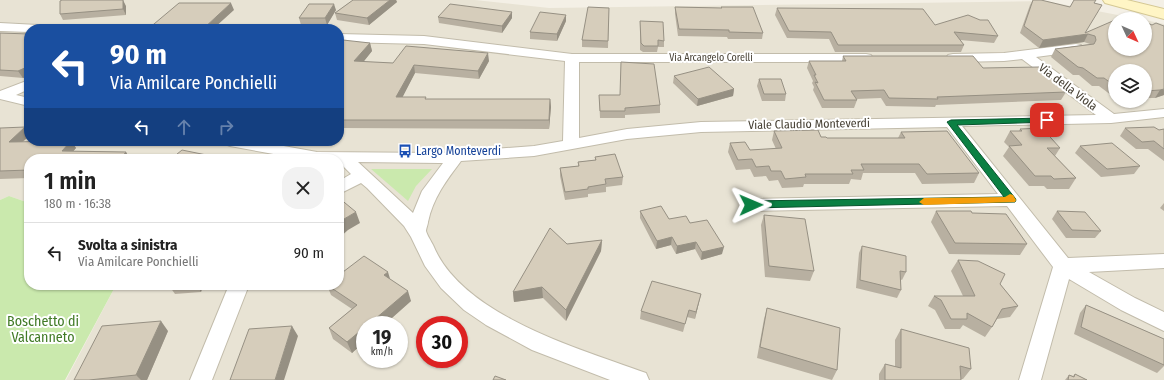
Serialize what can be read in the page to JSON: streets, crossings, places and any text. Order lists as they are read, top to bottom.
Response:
{
  "streets": {
    "street": ["Via Arcangelo Corelli", "Via della Viola", "Viale Claudio Monteverdi"]
  },
  "crossings": [
    ["Via della Viola", "Viale Claudio Monteverdi"]
  ],
  "parks": ["Boschetto di Valcanneto"],
  "places": {
    "bus stop": ["Largo Monteverdi"]
  },
  "north": "bottom right",
  "page": {
    "turn": ["90 m", "Via Amilcare Ponchielli"],
    "heading": ["1 min", "180 m · 16:38"],
    "list": [
      {
        "name": "Svolta a sinistra",
        "note": "Via Amilcare Ponchielli",
        "value": "90 m"
      }
    ],
    "speed": "19 km/h",
    "limit": "30"
  }
}
